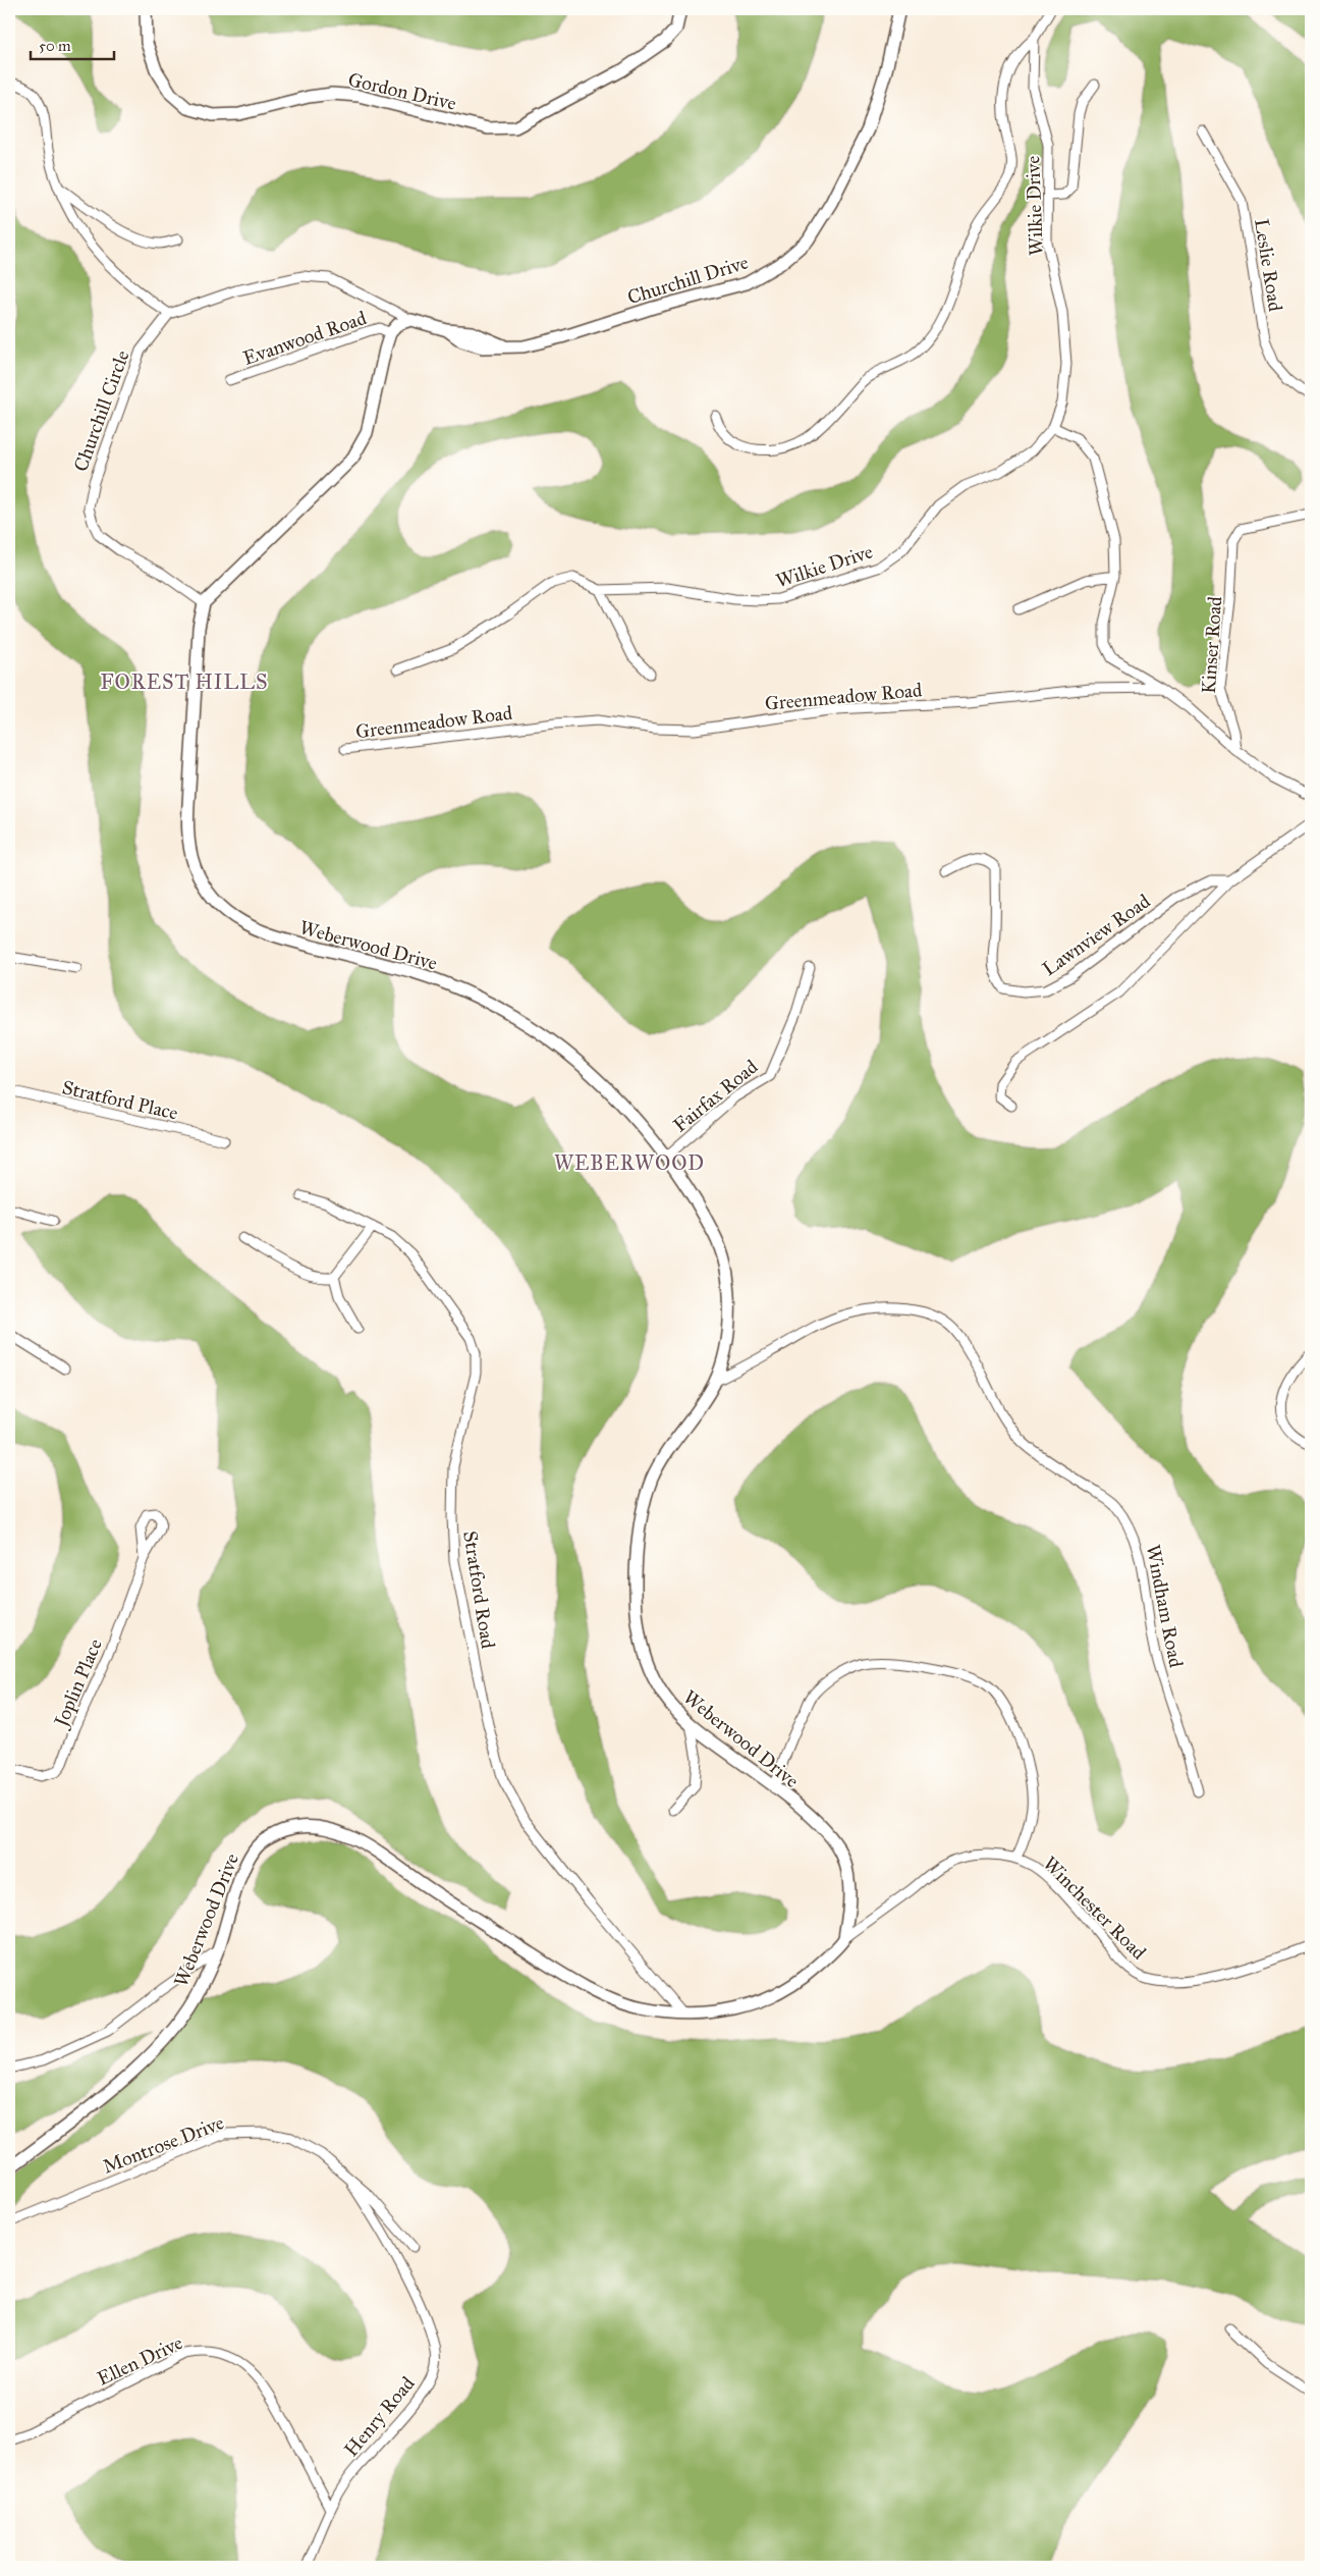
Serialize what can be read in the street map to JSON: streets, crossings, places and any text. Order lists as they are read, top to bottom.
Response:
{
  "streets": {
    "street": [
      "Gordon Drive",
      "Wilkie Drive",
      "Leslie Road",
      "Churchill Drive",
      "Evanwood Road",
      "Churchill Circle",
      "Kinser Road",
      "Greenmeadow Road",
      "Lawnview Road",
      "Weberwood Drive",
      "Fairfax Road",
      "Stratford Place",
      "Stratford Road",
      "Windham Road",
      "Joplin Place",
      "Winchester Road",
      "Montrose Drive",
      "Ellen Drive",
      "Henry Road"
    ]
  },
  "crossings": [
    ["Churchill Circle", "Weberwood Drive"],
    ["Weberwood Drive", "Fairfax Road"],
    ["Weberwood Drive", "Stratford Road"],
    ["Weberwood Drive", "Windham Road"],
    ["Weberwood Drive", "Winchester Road"],
    ["Montrose Drive", "Henry Road"],
    ["Ellen Drive", "Henry Road"]
  ],
  "districts": ["FOREST HILLS", "WEBERWOOD"],
  "scale_bar": "50 m"
}
